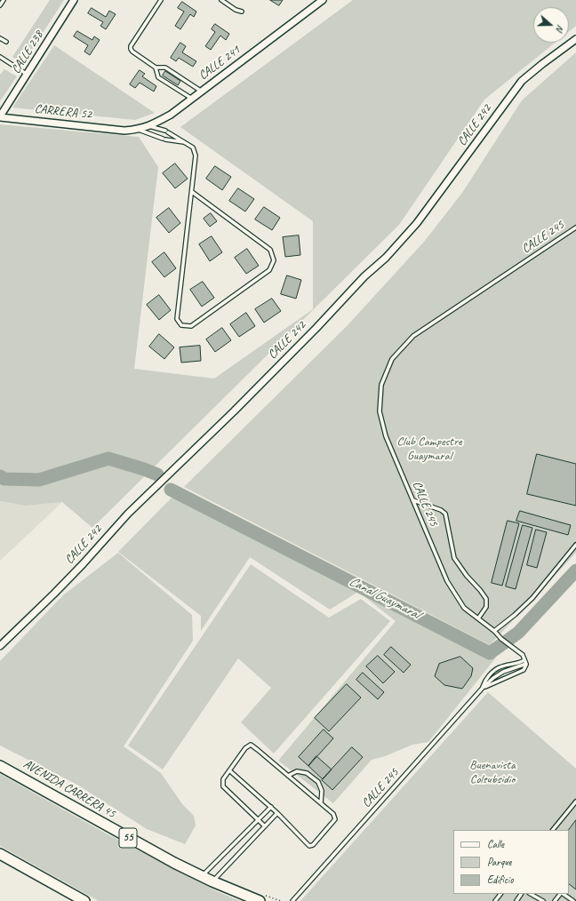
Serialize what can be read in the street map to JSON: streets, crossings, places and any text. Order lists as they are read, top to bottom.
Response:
{
  "streets": {
    "highway": ["AVENIDA CARRERA 45", "55"],
    "street": [
      "CALLE 238",
      "CALLE 241",
      "CARRERA 52",
      "CALLE 242"
    ],
    "lane": ["CALLE 245"]
  },
  "crossings": [
    ["CALLE 238", "CARRERA 52"],
    ["CALLE 241", "CARRERA 52"]
  ],
  "water": ["Canal Guaymaral"],
  "parks": ["Club Campestre Guaymaral", "Buenavista Colsubsidio"],
  "legend": ["Calle", "Parque", "Edificio"],
  "north": "right"
}
